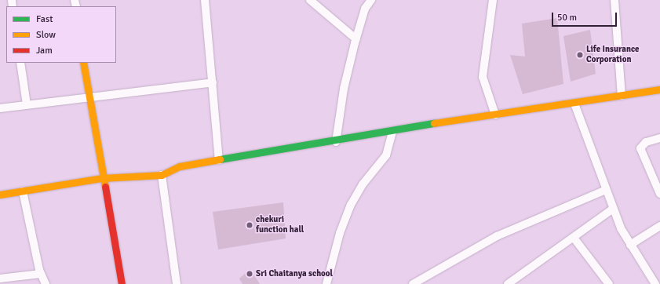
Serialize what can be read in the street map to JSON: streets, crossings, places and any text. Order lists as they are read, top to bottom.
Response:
{
  "places": ["Life Insurance Corporation", "chekuri function hall", "Sri Chaitanya school"],
  "legend": ["Fast", "Slow", "Jam"],
  "scale_bar": "50 m"
}
